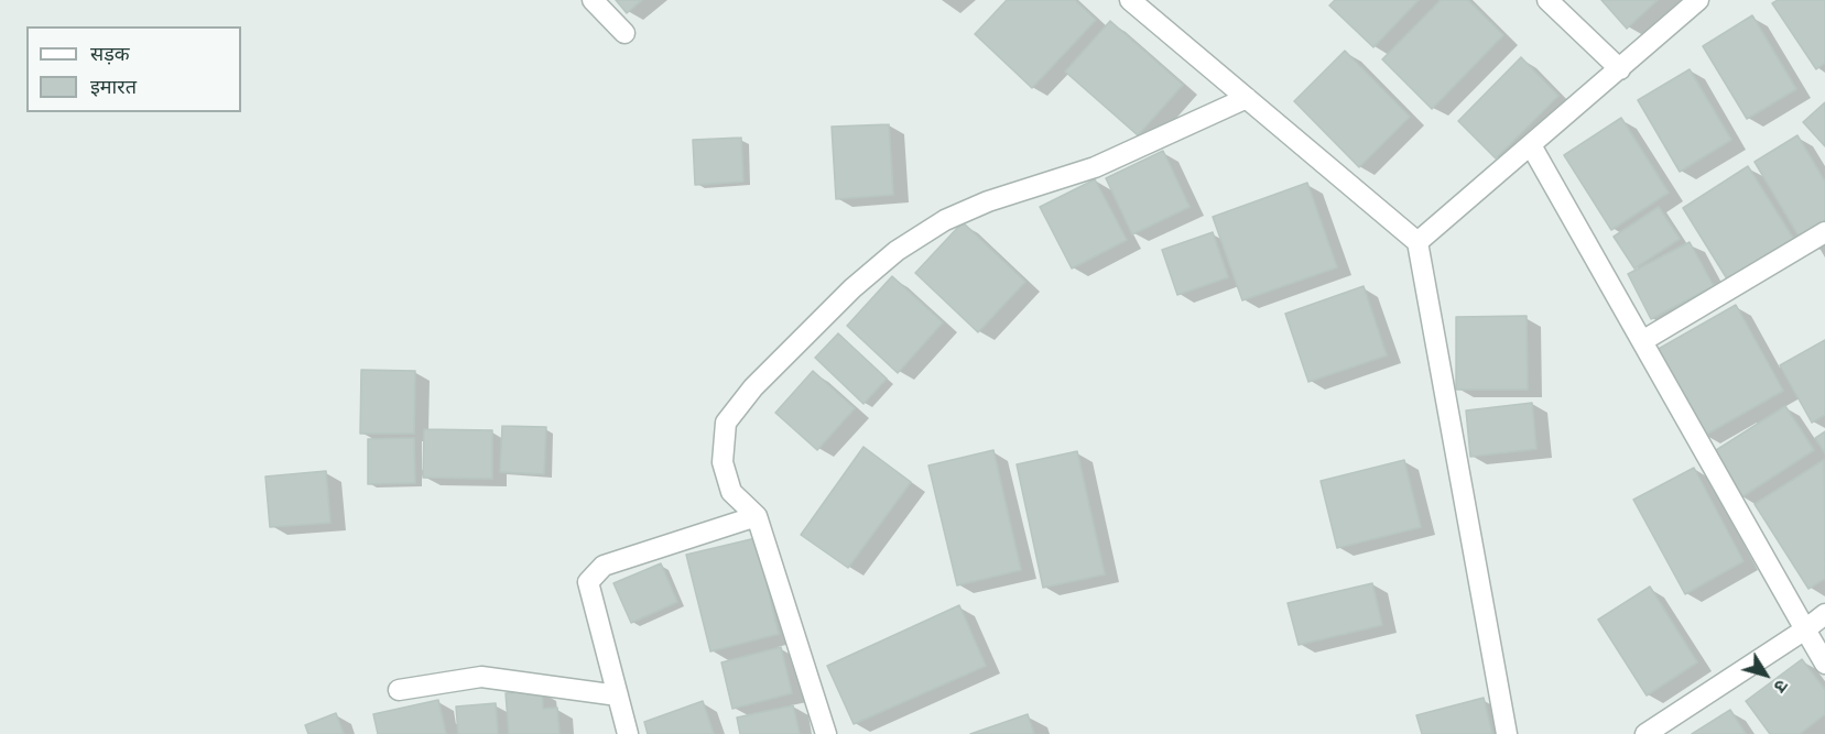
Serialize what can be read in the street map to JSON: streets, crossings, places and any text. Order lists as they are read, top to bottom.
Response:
{
  "legend": ["सड़क", "इमारत"],
  "north": "bottom right"
}
